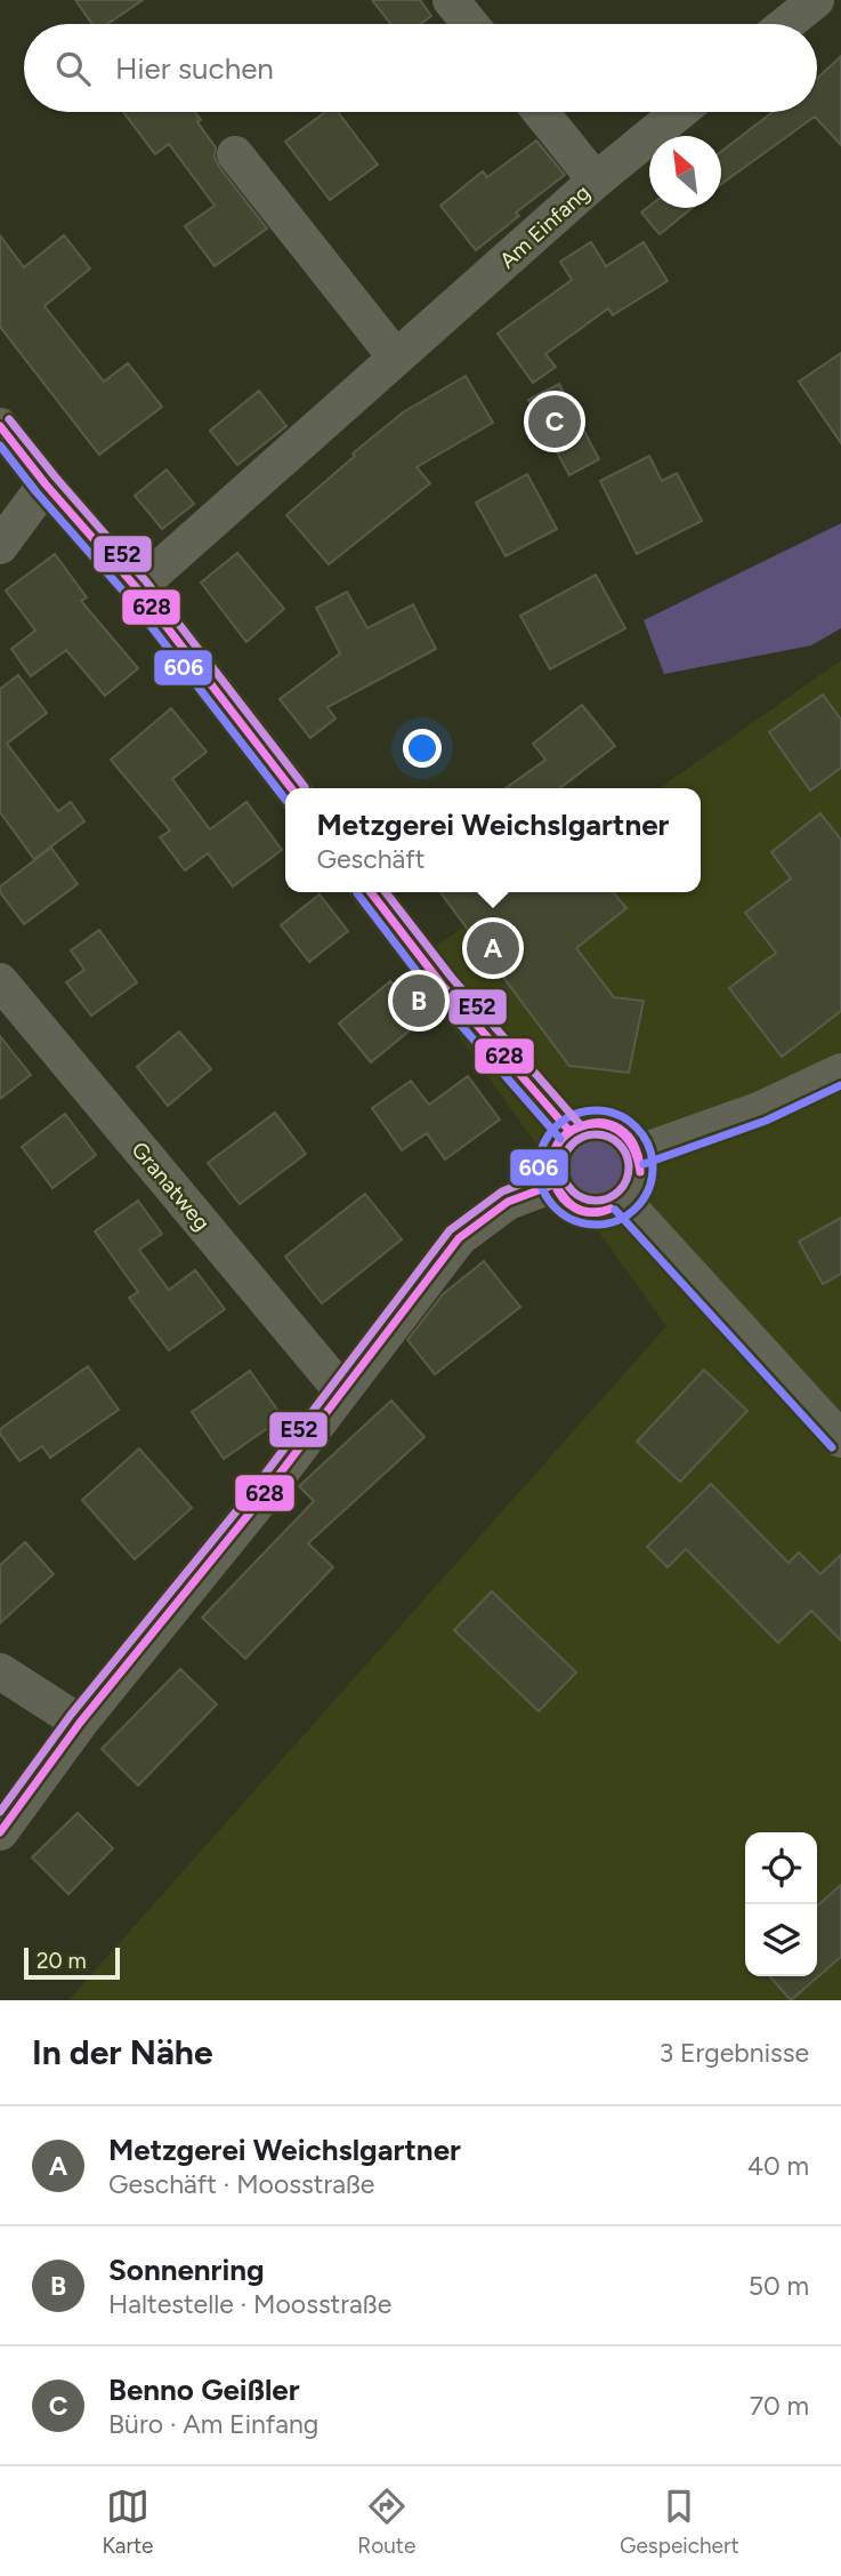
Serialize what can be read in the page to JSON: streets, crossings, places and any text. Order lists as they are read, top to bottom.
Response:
{
  "streets": {
    "street": ["Am Einfang", "Granatweg"]
  },
  "lines": ["transit line E52", "transit line 628", "transit line 606"],
  "scale_bar": "20 m",
  "north": "top left",
  "page": {
    "search": "Hier suchen",
    "pins": ["C", "A", "B"],
    "popup": ["Metzgerei Weichslgartner", "Geschäft"],
    "scale": "20 m",
    "heading": ["In der Nähe", "3 Ergebnisse"],
    "list": [
      {
        "mark": "A",
        "name": "Metzgerei Weichslgartner",
        "note": "Geschäft · Moosstraße",
        "value": "40 m"
      },
      {
        "mark": "B",
        "name": "Sonnenring",
        "note": "Haltestelle · Moosstraße",
        "value": "50 m"
      },
      {
        "mark": "C",
        "name": "Benno Geißler",
        "note": "Büro · Am Einfang",
        "value": "70 m"
      }
    ],
    "nav": ["Karte", "Route", "Gespeichert"]
  }
}
